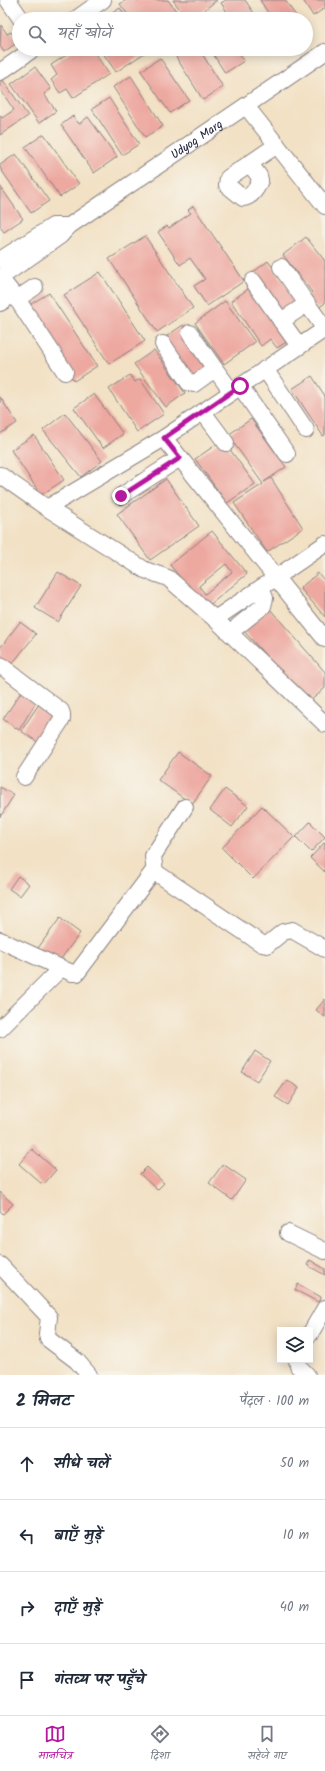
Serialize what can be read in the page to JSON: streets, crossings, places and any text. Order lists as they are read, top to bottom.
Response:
{
  "streets": {
    "street": ["Udyog Marg"]
  },
  "page": {
    "search": "यहाँ खोजें",
    "heading": ["2 मिनट", "पैदल · 100 m"],
    "list": [
      ["सीधे चलें", "50 m"],
      ["बाएँ मुड़ें", "10 m"],
      ["दाएँ मुड़ें", "40 m"],
      "गंतव्य पर पहुँचे"
    ],
    "nav": ["मानचित्र", "दिशा", "सहेजे गए"]
  }
}
